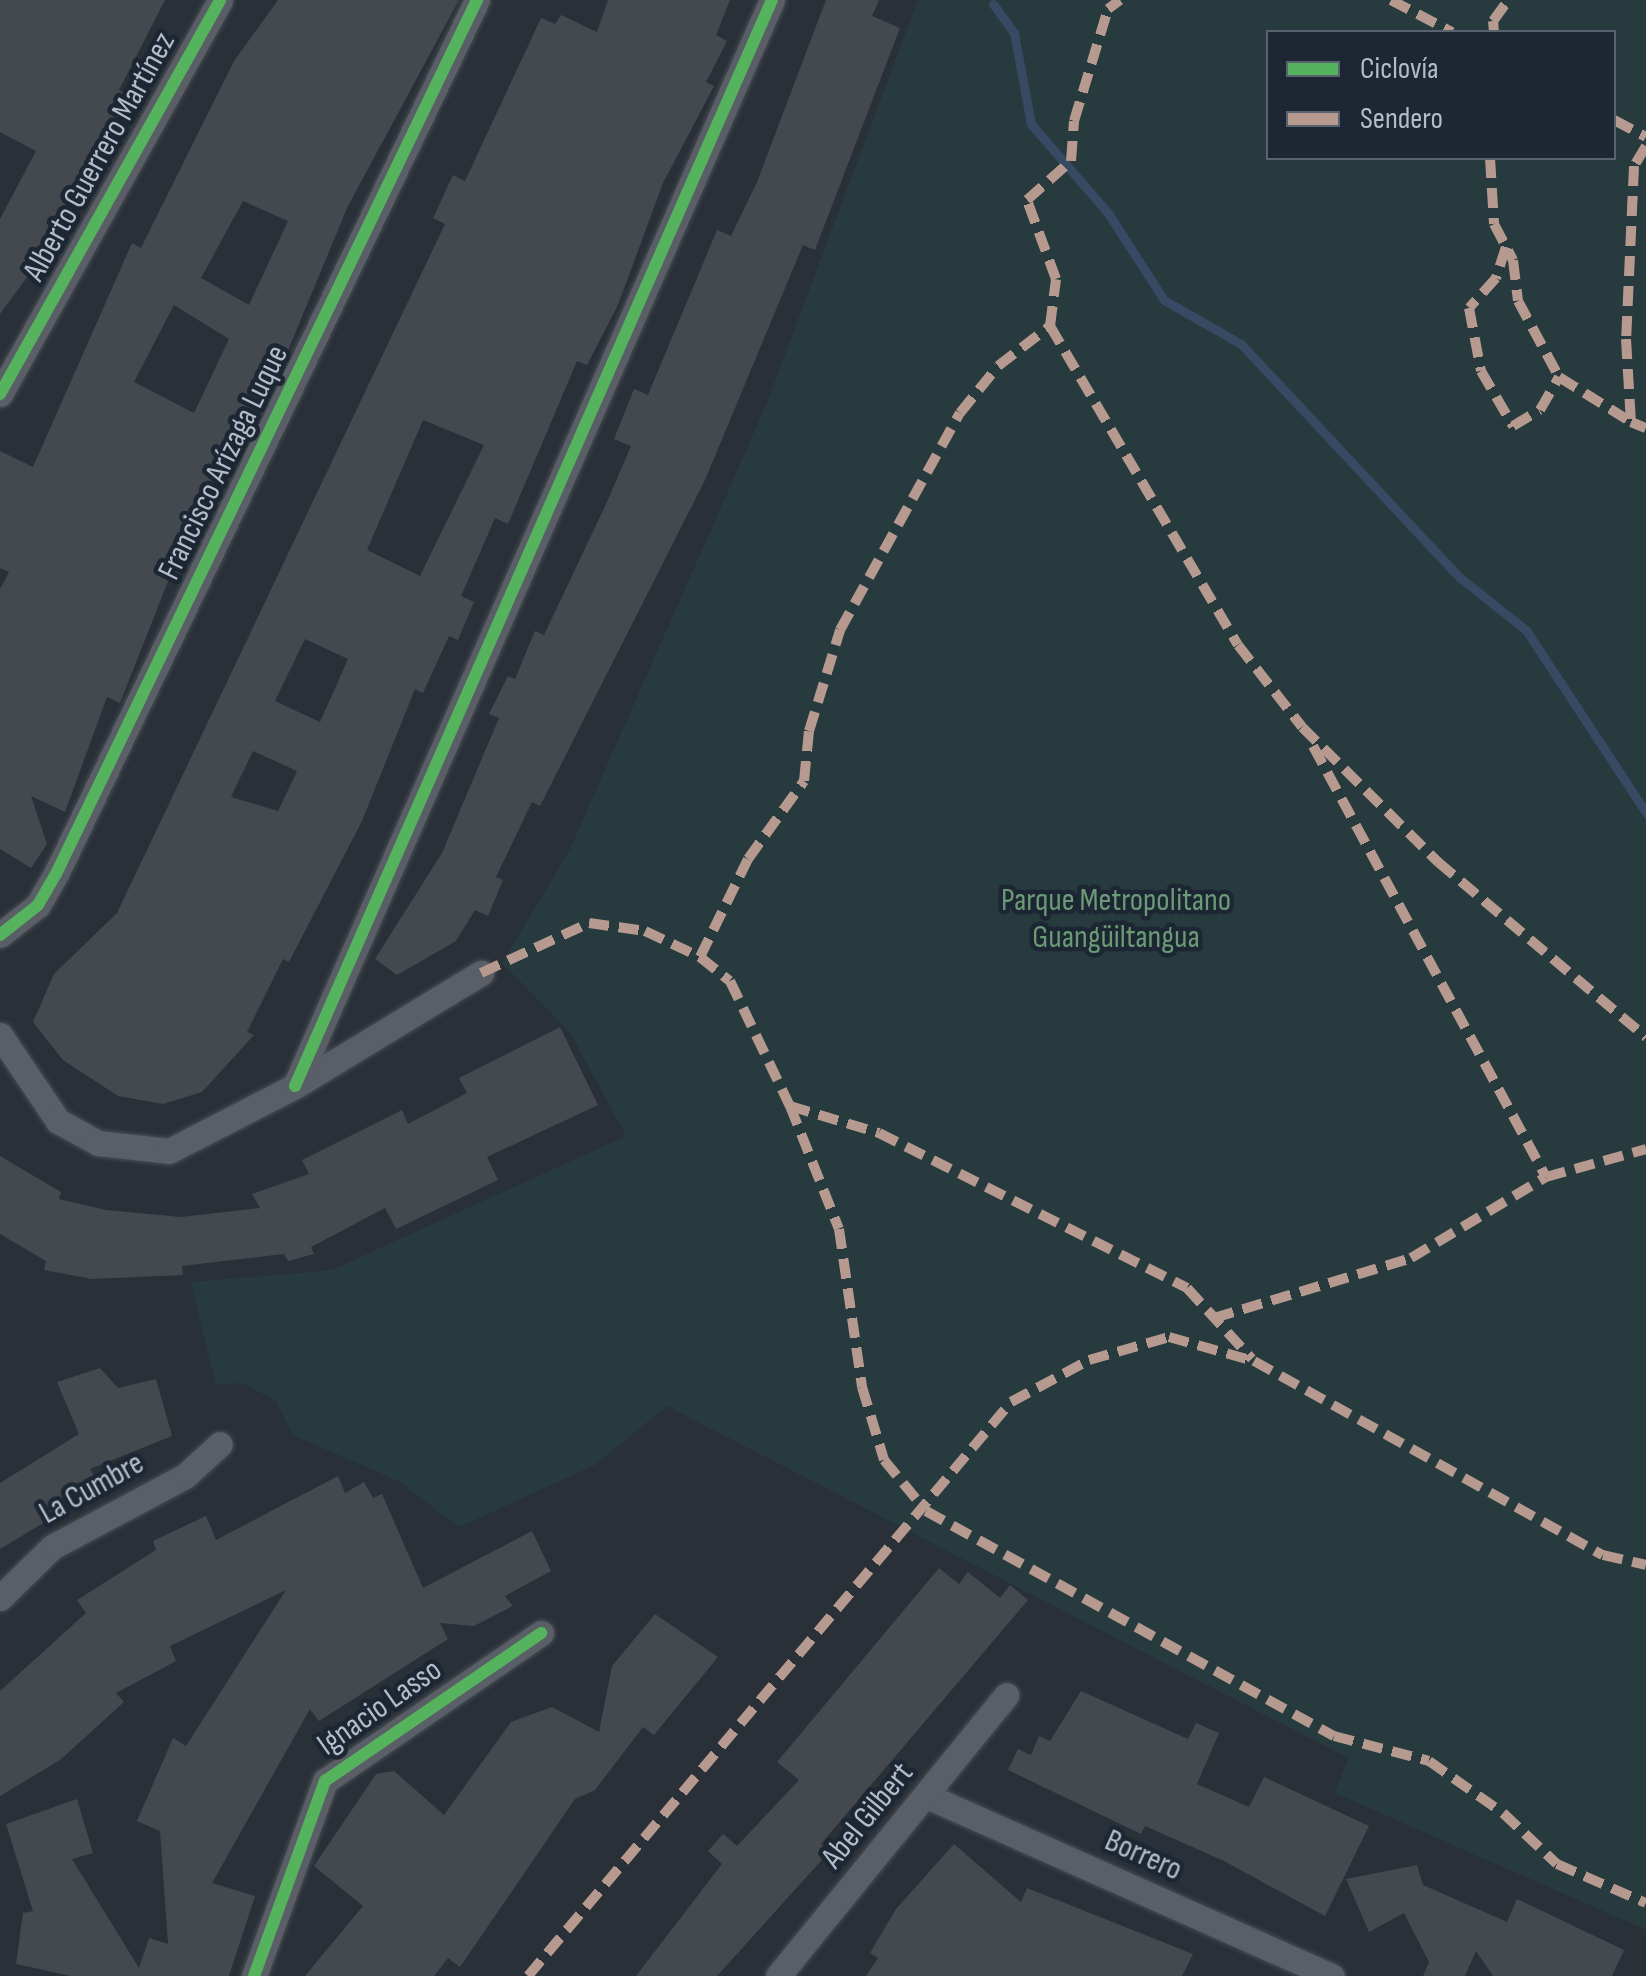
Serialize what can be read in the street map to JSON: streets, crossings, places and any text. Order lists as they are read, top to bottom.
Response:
{
  "streets": {
    "street": [
      "Alberto Guerrero Martínez",
      "Francisco Arízaga Luque",
      "La Cumbre",
      "Ignacio Lasso",
      "Abel Gilbert",
      "Borrero"
    ]
  },
  "crossings": [
    ["Abel Gilbert", "Borrero"]
  ],
  "parks": ["Parque Metropolitano Guangüiltangua"],
  "legend": ["Ciclovía", "Sendero"]
}
